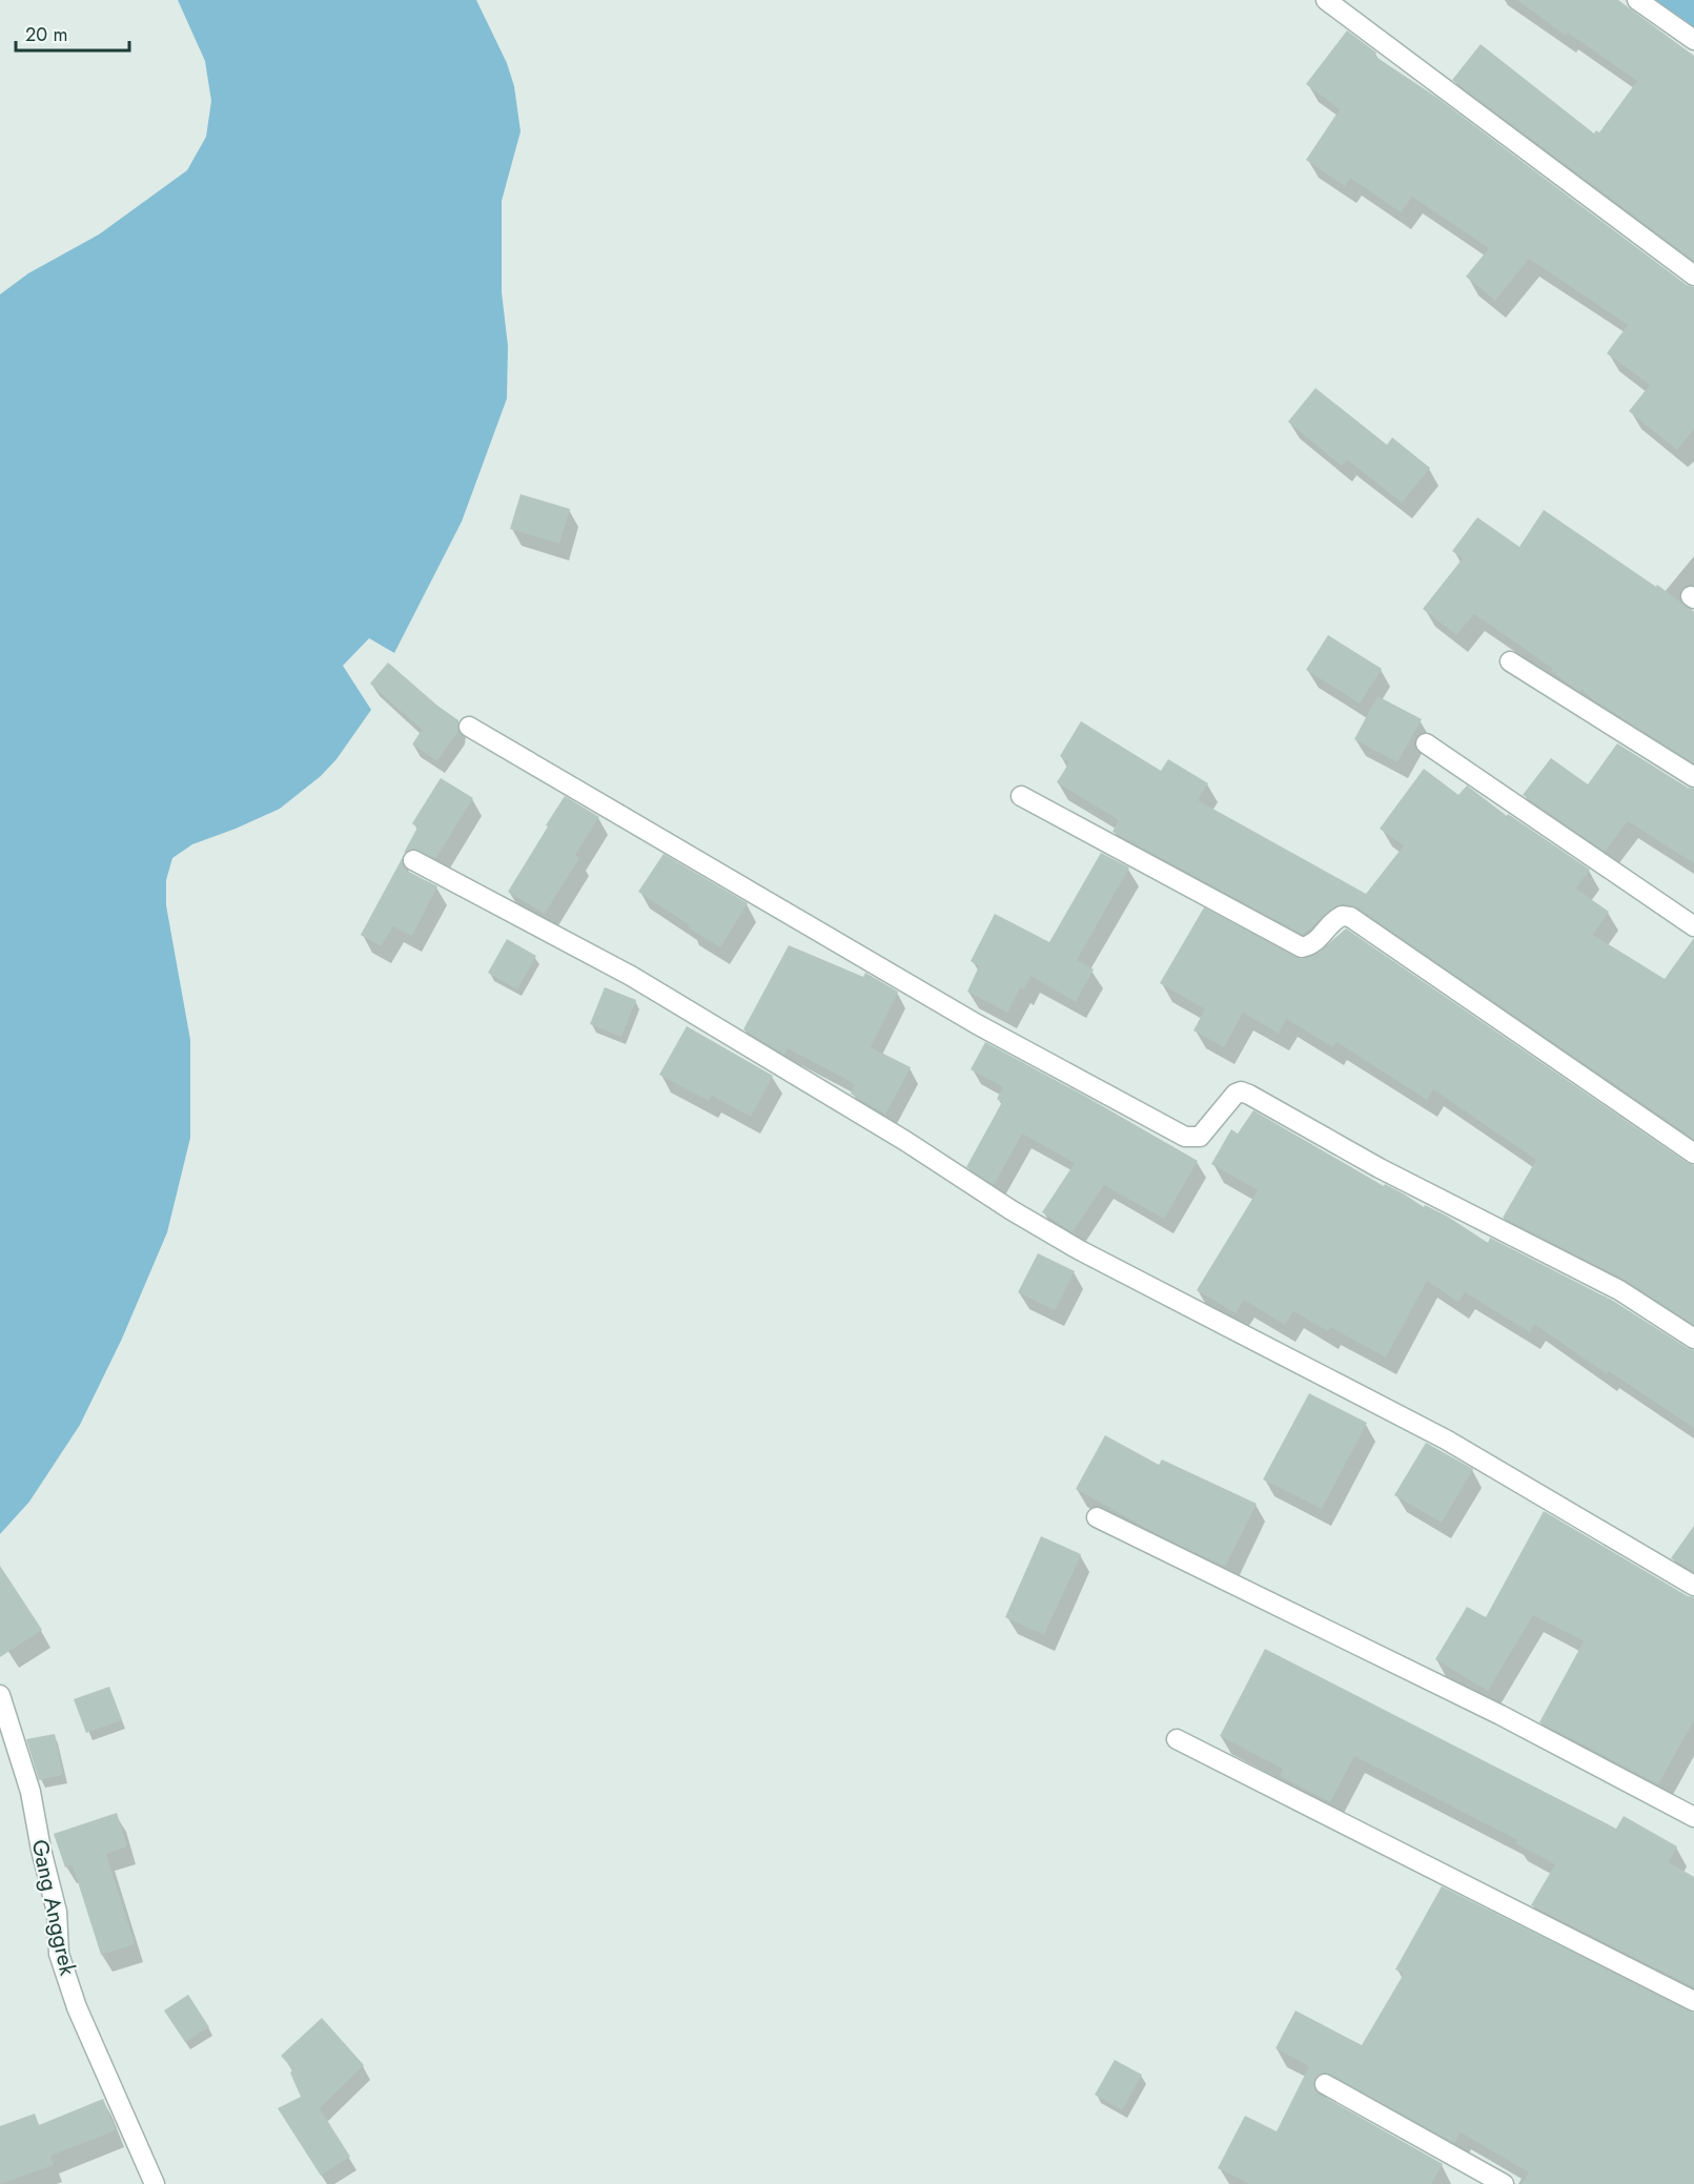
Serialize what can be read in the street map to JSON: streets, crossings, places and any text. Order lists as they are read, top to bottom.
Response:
{
  "streets": {
    "street": ["Gang Anggrek"]
  },
  "scale_bar": "20 m"
}
